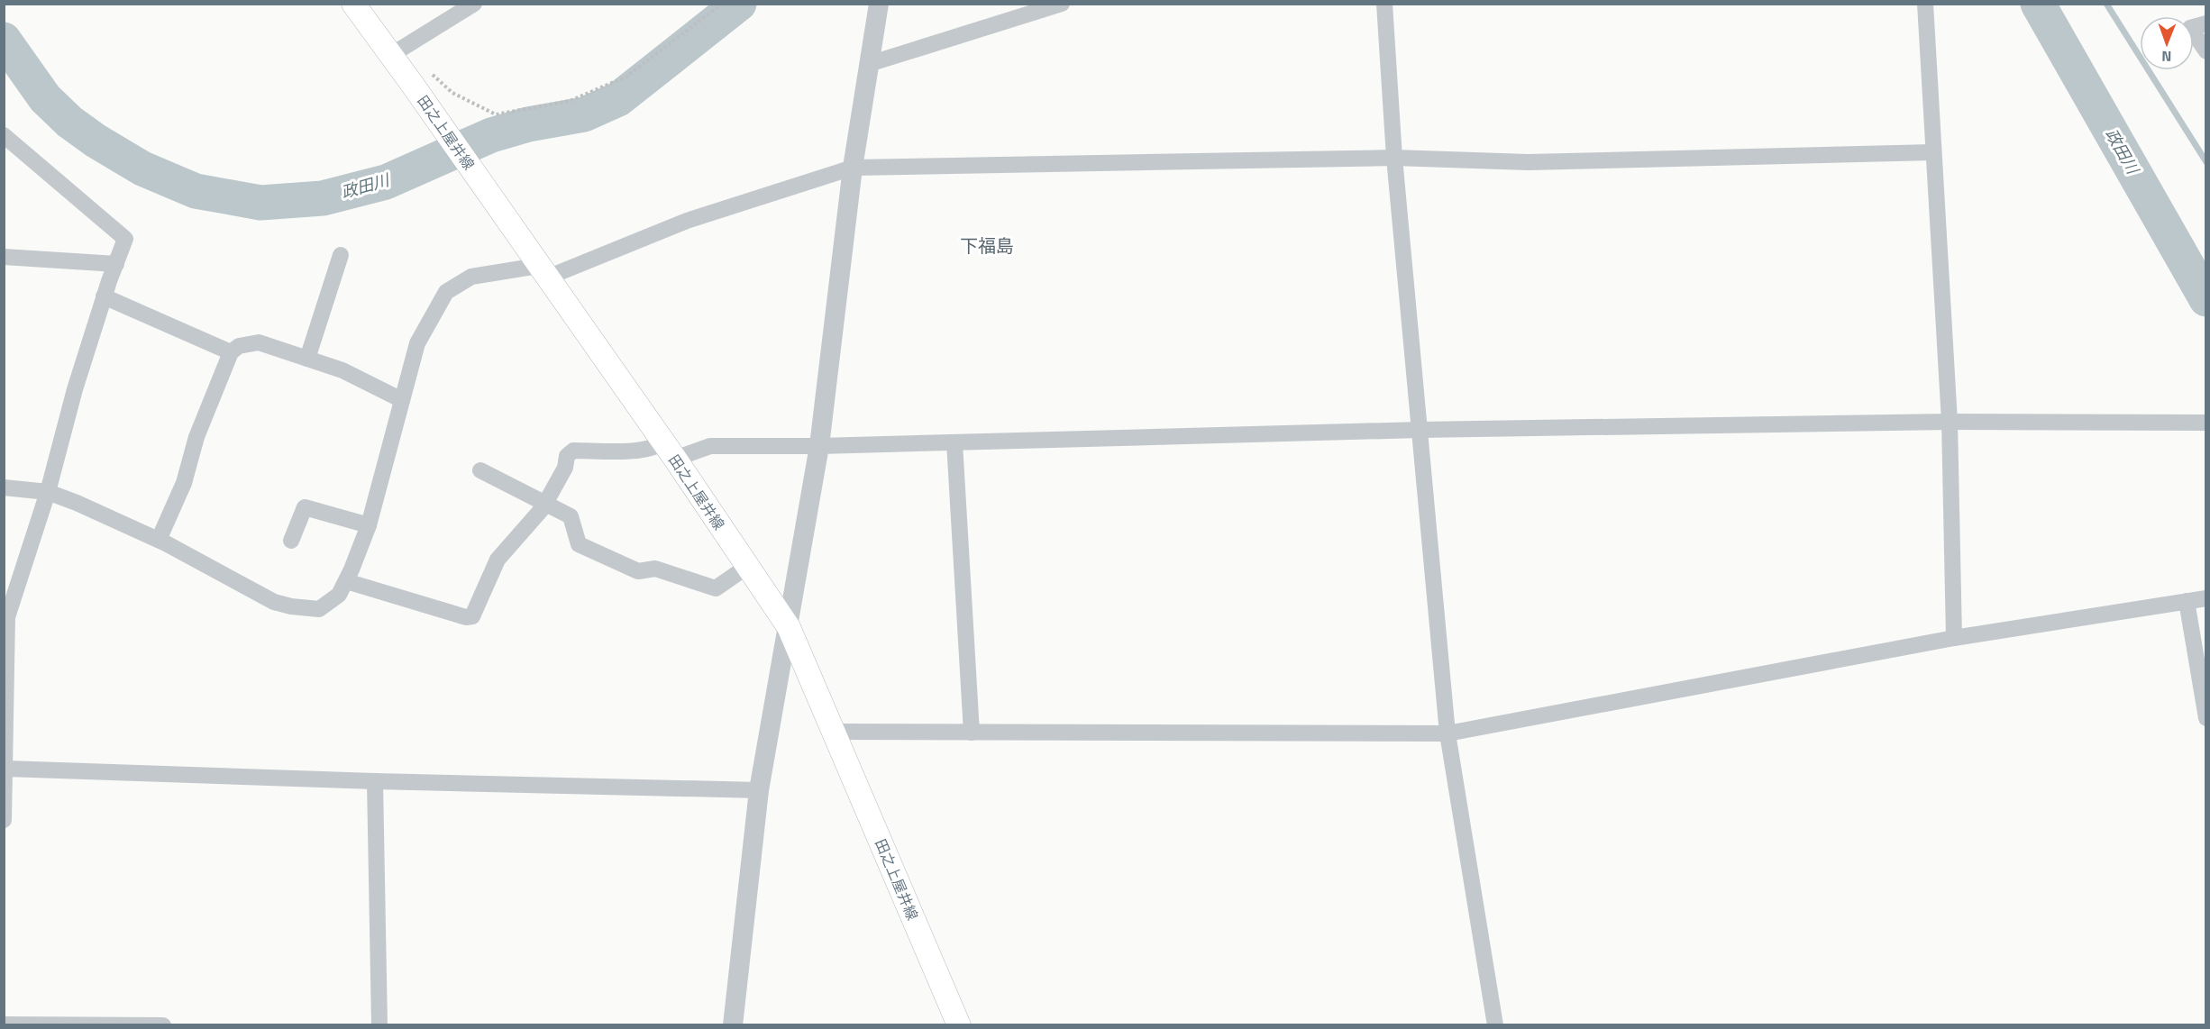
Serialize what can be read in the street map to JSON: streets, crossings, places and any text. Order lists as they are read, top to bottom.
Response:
{
  "streets": {
    "main road": ["田之上屋井線"]
  },
  "districts": ["下福島"],
  "water": ["政田川"],
  "north": "bottom"
}
